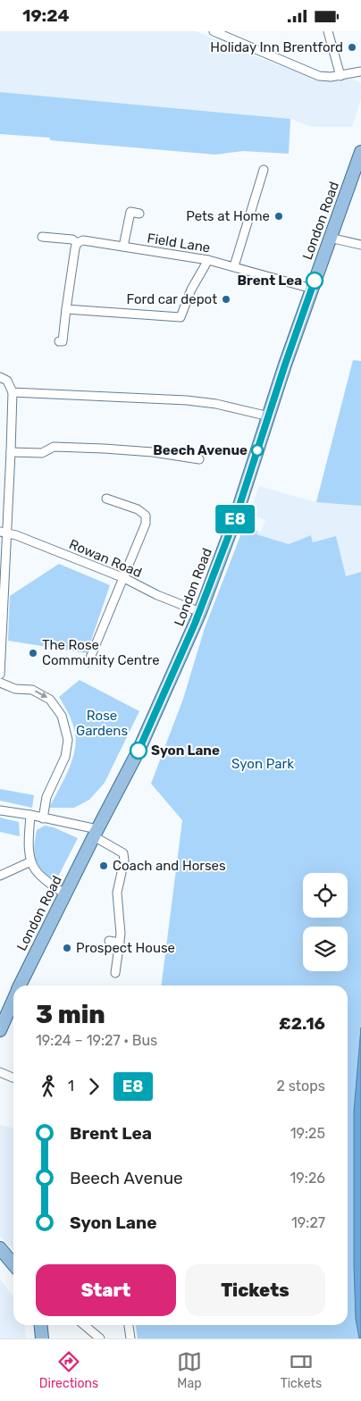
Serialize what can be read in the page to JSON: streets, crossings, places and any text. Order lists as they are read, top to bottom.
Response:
{
  "streets": {
    "main road": ["London Road"],
    "street": ["Field Lane", "Rowan Road"]
  },
  "crossings": [
    ["London Road", "Field Lane"],
    ["London Road", "Rowan Road"]
  ],
  "parks": ["Rose Gardens", "Syon Park"],
  "places": [
    "Holiday Inn Brentford",
    "Pets at Home",
    "Brent Lea",
    "Ford car depot",
    "Beech Avenue",
    "The Rose Community Centre",
    "Syon Lane",
    "Coach and Horses",
    "Prospect House"
  ],
  "lines": ["bus line E8"],
  "page": {
    "status": "19:24",
    "on_map": "E8",
    "heading": ["3 min", "19:24 – 19:27 · Bus", "£2.16"],
    "legs": ["1", "E8", "2 stops"],
    "list": [
      {
        "name": "Brent Lea",
        "value": "19:25"
      },
      {
        "name": "Beech Avenue",
        "value": "19:26"
      },
      {
        "name": "Syon Lane",
        "value": "19:27"
      }
    ],
    "buttons": ["Start", "Tickets"],
    "tabs": ["Directions", "Map", "Tickets"]
  }
}
